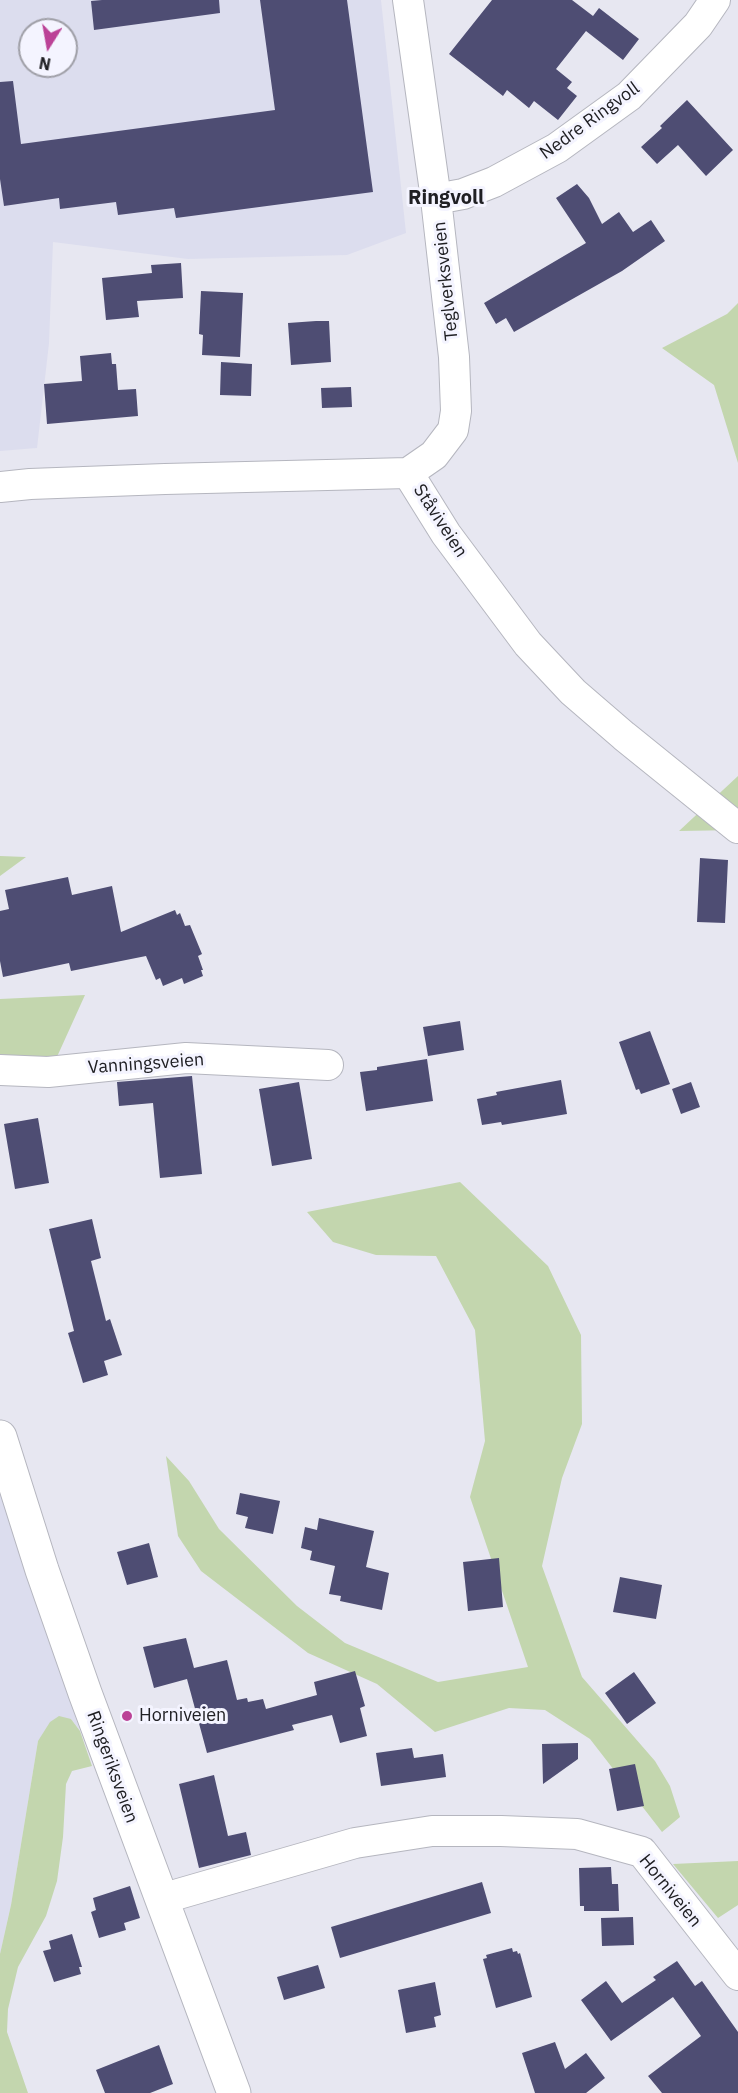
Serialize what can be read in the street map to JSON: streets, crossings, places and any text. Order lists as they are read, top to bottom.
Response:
{
  "streets": {
    "main road": ["Ringeriksveien"],
    "street": [
      "Nedre Ringvoll",
      "Teglverksveien",
      "Ståviveien",
      "Vanningsveien",
      "Horniveien"
    ]
  },
  "crossings": [
    ["Nedre Ringvoll", "Teglverksveien"],
    ["Teglverksveien", "Ståviveien"],
    ["Ringeriksveien", "Horniveien"]
  ],
  "districts": ["Ringvoll"],
  "places": ["Horniveien"],
  "north": "bottom"
}
